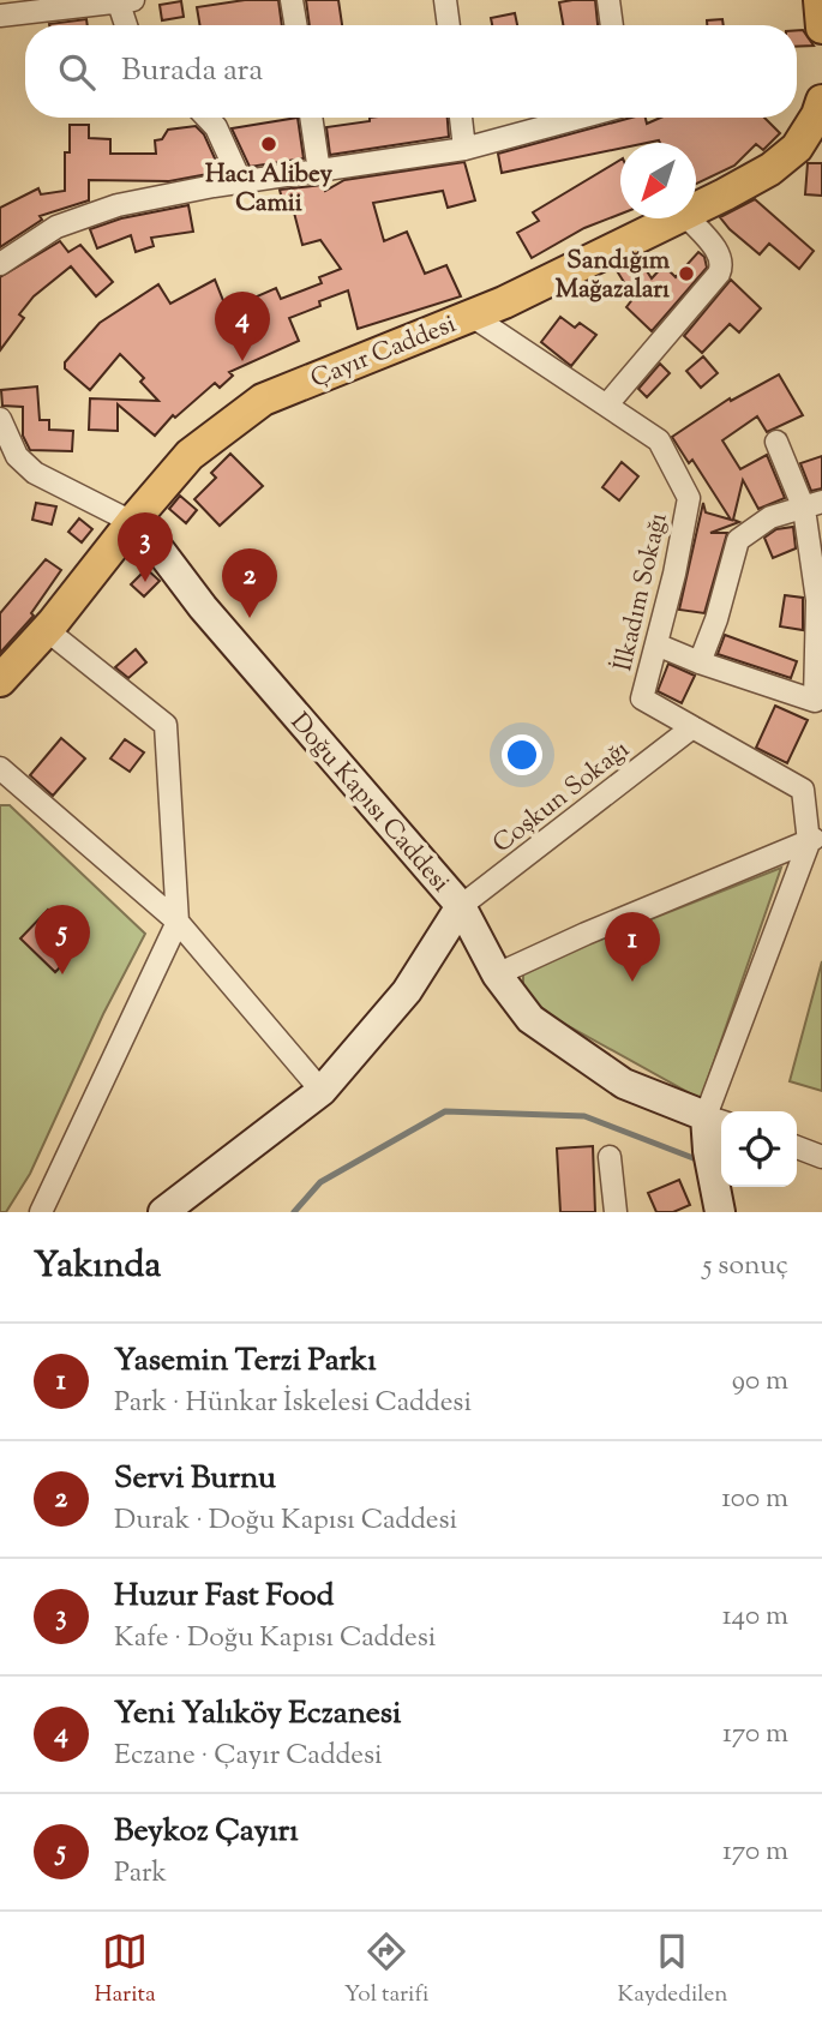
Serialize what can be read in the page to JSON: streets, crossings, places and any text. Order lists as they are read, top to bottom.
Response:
{
  "streets": {
    "main road": ["Çayır Caddesi"],
    "street": ["İlkadım Sokağı", "Coşkun Sokağı", "Doğu Kapısı Caddesi"]
  },
  "crossings": [
    ["Çayır Caddesi", "İlkadım Sokağı"],
    ["Çayır Caddesi", "Doğu Kapısı Caddesi"],
    ["İlkadım Sokağı", "Coşkun Sokağı"],
    ["Coşkun Sokağı", "Doğu Kapısı Caddesi"]
  ],
  "places": ["Hacı Alibey Camii", "Sandığım Mağazaları"],
  "north": "bottom left",
  "page": {
    "search": "Burada ara",
    "pins": [
      "4",
      "3",
      "2",
      "5",
      "1"
    ],
    "heading": ["Yakında", "5 sonuç"],
    "list": [
      {
        "mark": "1",
        "name": "Yasemin Terzi Parkı",
        "note": "Park · Hünkar İskelesi Caddesi",
        "value": "90 m"
      },
      {
        "mark": "2",
        "name": "Servi Burnu",
        "note": "Durak · Doğu Kapısı Caddesi",
        "value": "100 m"
      },
      {
        "mark": "3",
        "name": "Huzur Fast Food",
        "note": "Kafe · Doğu Kapısı Caddesi",
        "value": "140 m"
      },
      {
        "mark": "4",
        "name": "Yeni Yalıköy Eczanesi",
        "note": "Eczane · Çayır Caddesi",
        "value": "170 m"
      },
      {
        "mark": "5",
        "name": "Beykoz Çayırı",
        "note": "Park",
        "value": "170 m"
      }
    ],
    "nav": ["Harita", "Yol tarifi", "Kaydedilen"]
  }
}
